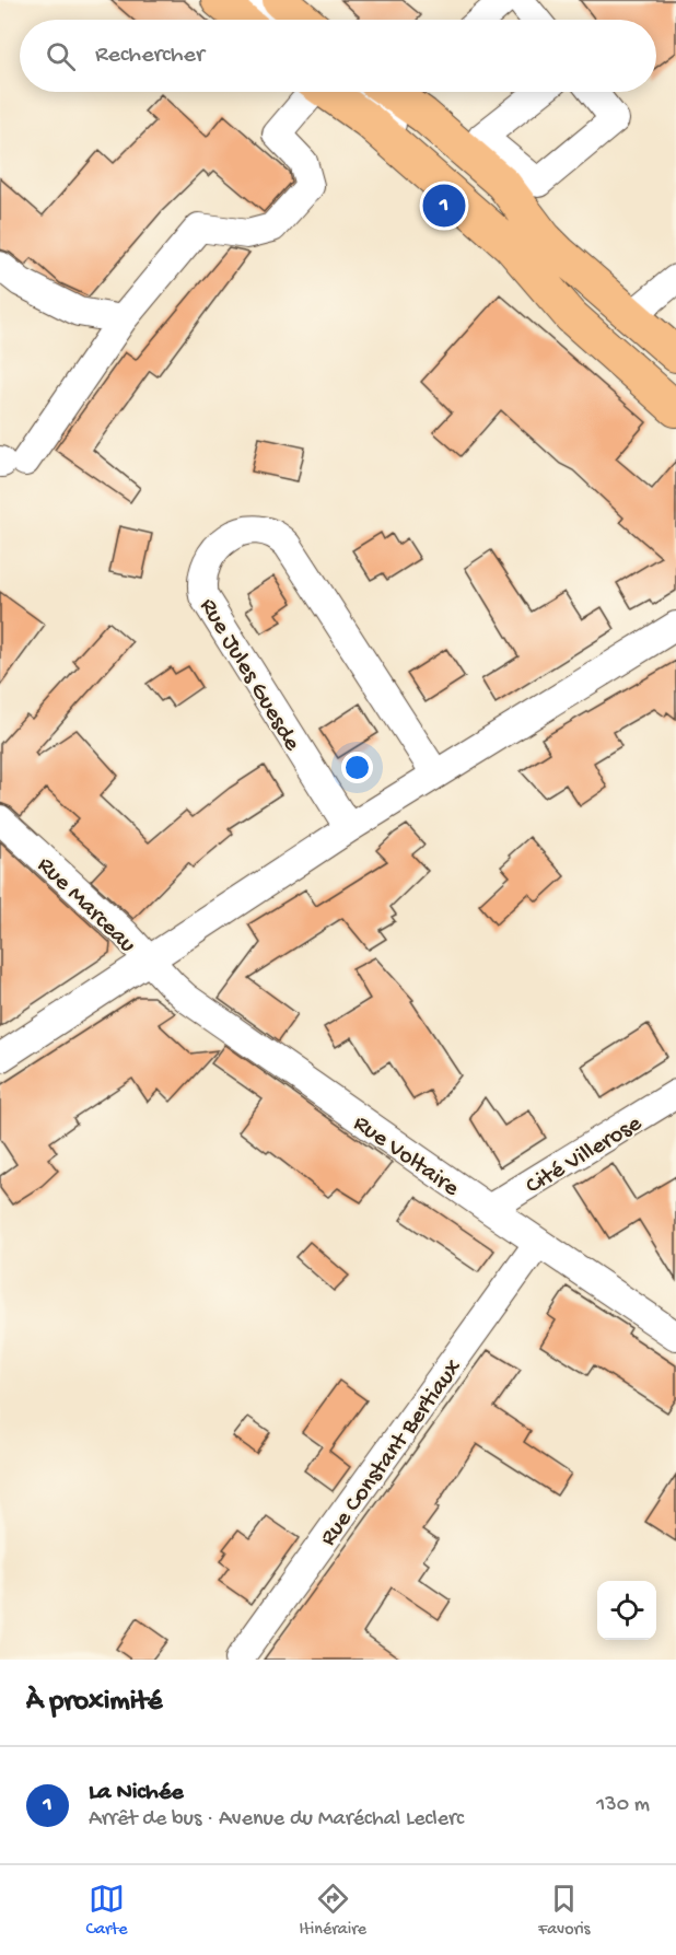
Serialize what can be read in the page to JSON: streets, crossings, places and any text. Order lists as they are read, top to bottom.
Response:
{
  "streets": {
    "street": [
      "Rue Jules Guesde",
      "Rue Marceau",
      "Cité Villerose",
      "Rue Voltaire",
      "Rue Constant Bertiaux"
    ]
  },
  "crossings": [
    ["Rue Marceau", "Rue Voltaire"],
    ["Cité Villerose", "Rue Voltaire"],
    ["Rue Voltaire", "Rue Constant Bertiaux"]
  ],
  "page": {
    "search": "Rechercher",
    "pins": "1",
    "heading": "À proximité",
    "list": [
      {
        "mark": "1",
        "name": "La Nichée",
        "note": "Arrêt de bus · Avenue du Maréchal Leclerc",
        "value": "130 m"
      }
    ],
    "nav": ["Carte", "Itinéraire", "Favoris"]
  }
}
